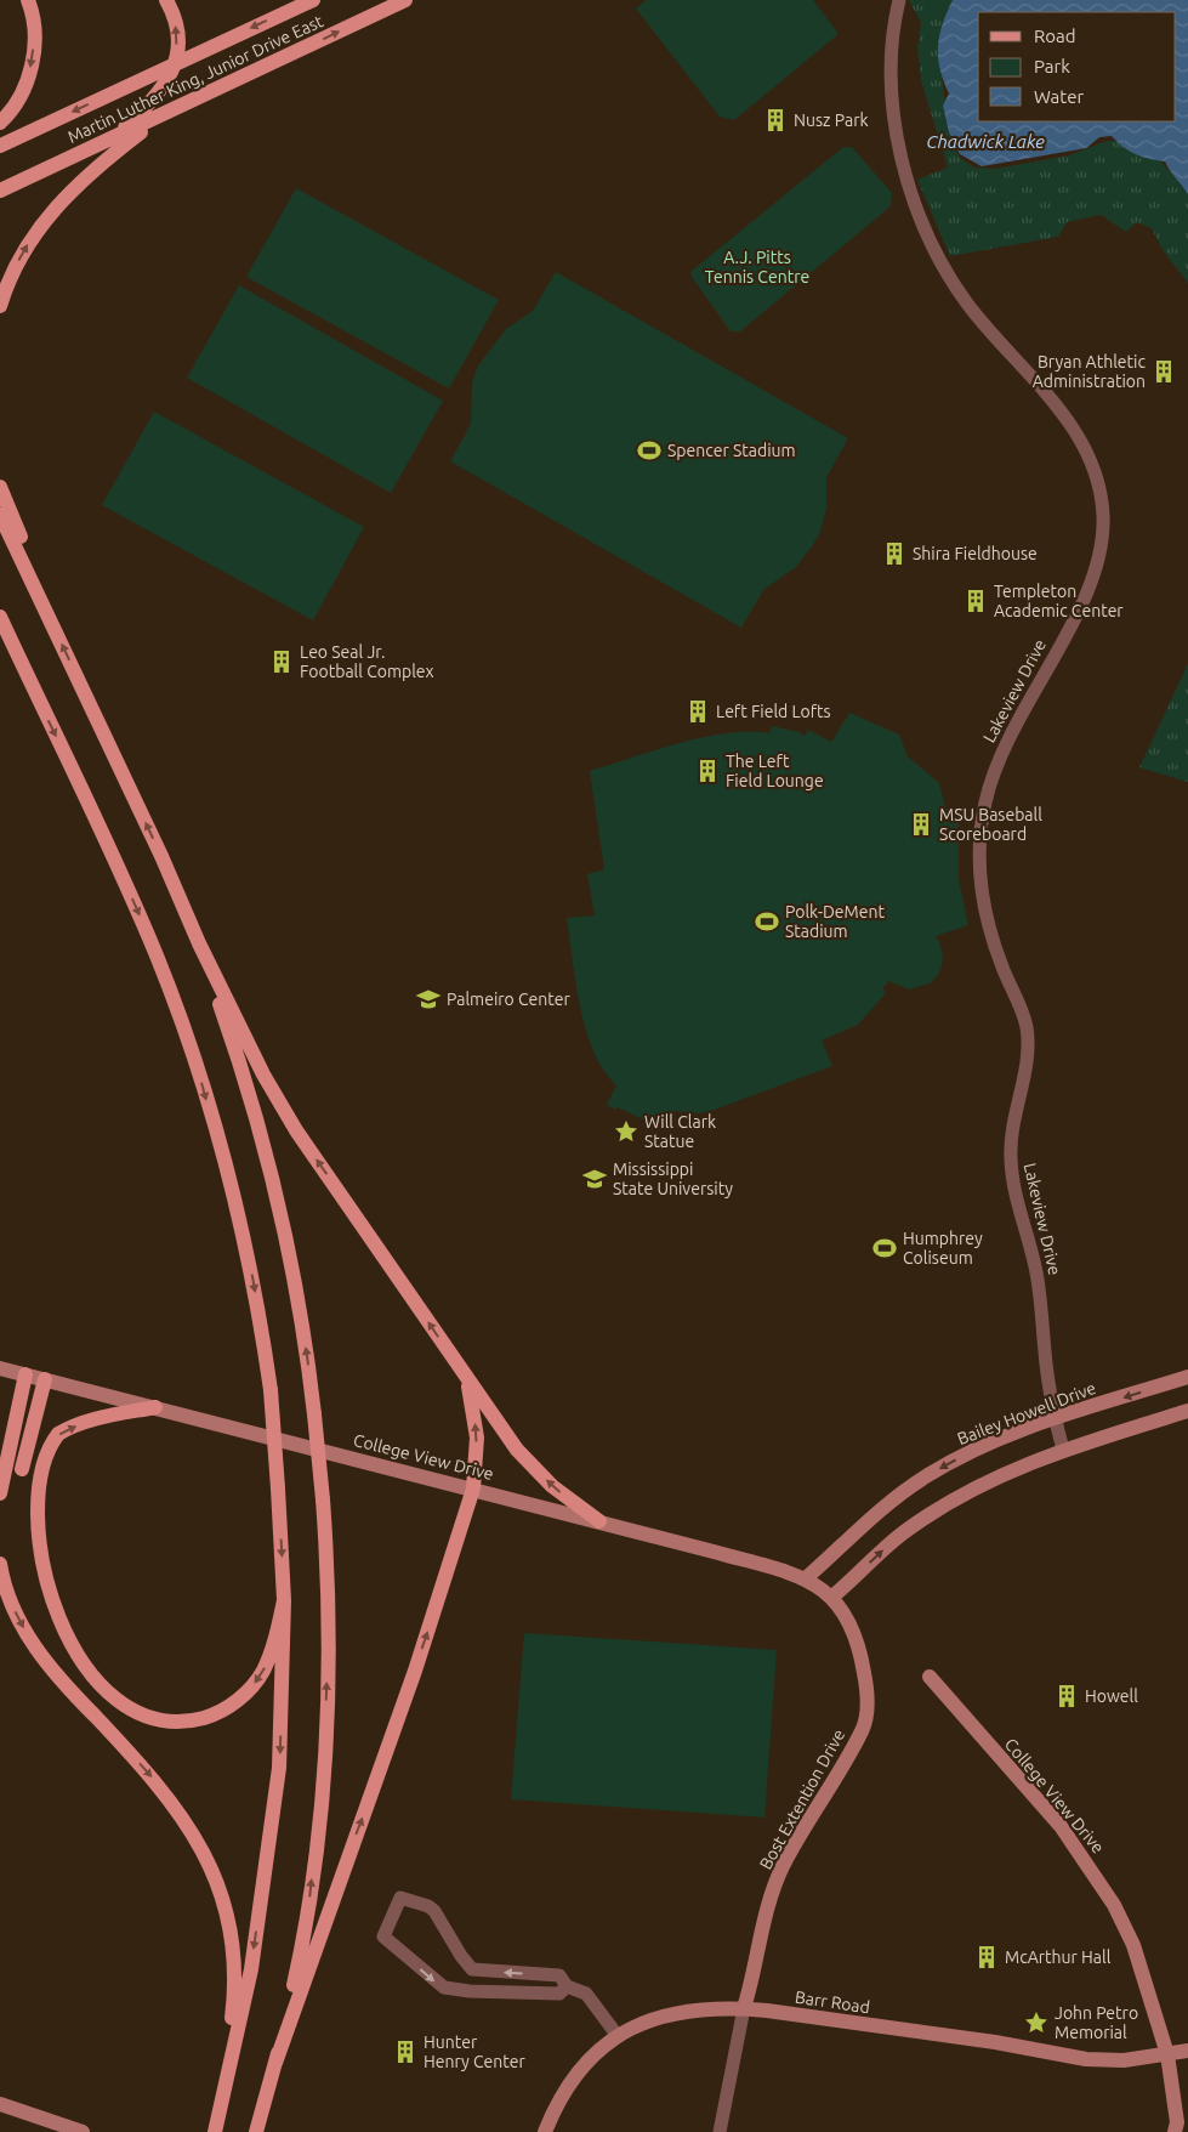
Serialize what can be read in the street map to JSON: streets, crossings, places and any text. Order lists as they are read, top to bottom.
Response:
{
  "streets": {
    "main road": ["Martin Luther King, Junior Drive East"],
    "street": [
      "Lakeview Drive",
      "Bailey Howell Drive",
      "College View Drive",
      "Bost Extention Drive",
      "Barr Road"
    ]
  },
  "crossings": [
    ["Lakeview Drive", "Bailey Howell Drive"],
    ["Bailey Howell Drive", "College View Drive"],
    ["College View Drive", "Bost Extention Drive"],
    ["College View Drive", "Barr Road"],
    ["Bost Extention Drive", "Barr Road"]
  ],
  "water": ["Chadwick Lake"],
  "parks": ["A.J. Pitts Tennis Centre"],
  "places": {
    "building": [
      "Nusz Park",
      "Bryan Athletic Administration",
      "Shira Fieldhouse",
      "Templeton Academic Center",
      "Leo Seal Jr. Football Complex",
      "Left Field Lofts",
      "The Left Field Lounge",
      "MSU Baseball Scoreboard",
      "Howell",
      "McArthur Hall",
      "Hunter Henry Center"
    ],
    "sports": ["Spencer Stadium", "Polk-DeMent Stadium", "Humphrey Coliseum"],
    "school or university": ["Palmeiro Center", "Mississippi State University"],
    "place": ["Will Clark Statue", "John Petro Memorial"]
  },
  "legend": ["Road", "Park", "Water"]
}
